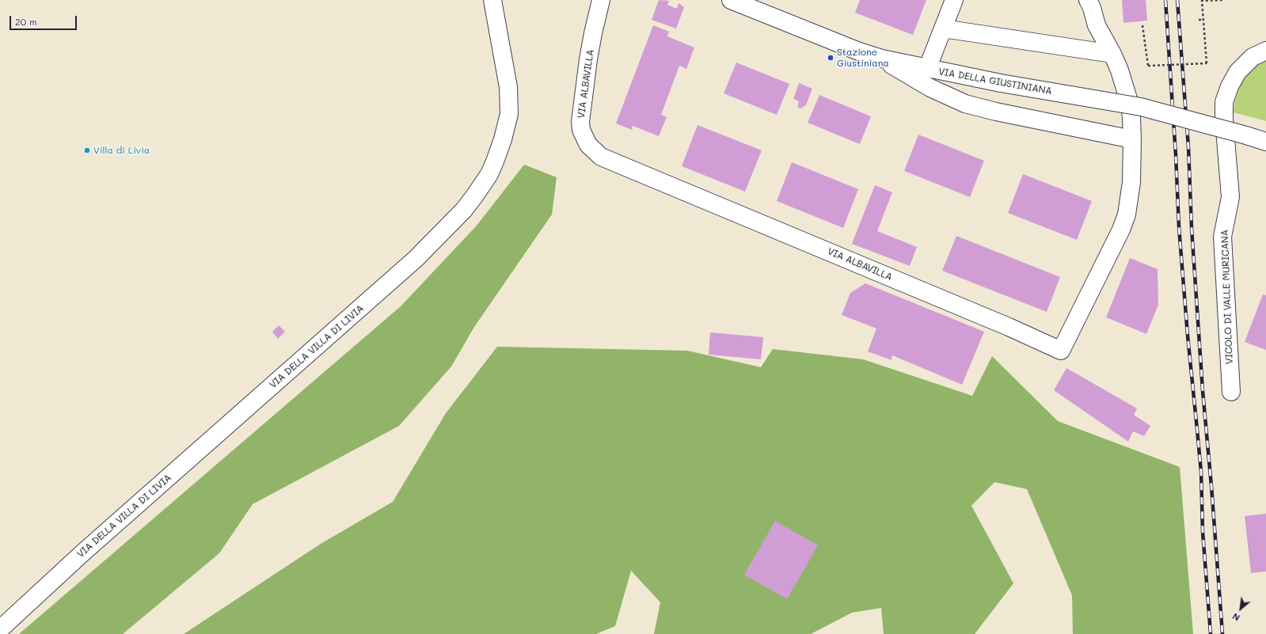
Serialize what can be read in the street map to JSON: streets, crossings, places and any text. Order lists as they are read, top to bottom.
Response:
{
  "streets": {
    "street": [
      "VIA DELLA GIUSTINIANA",
      "VIA ALBAVILLA",
      "VICOLO DI VALLE MURICANA",
      "VIA DELLA VILLA DI LIVIA"
    ]
  },
  "places": ["Stazione Giustiniana", "Villa di Livia"],
  "scale_bar": "20 m",
  "north": "bottom left"
}
